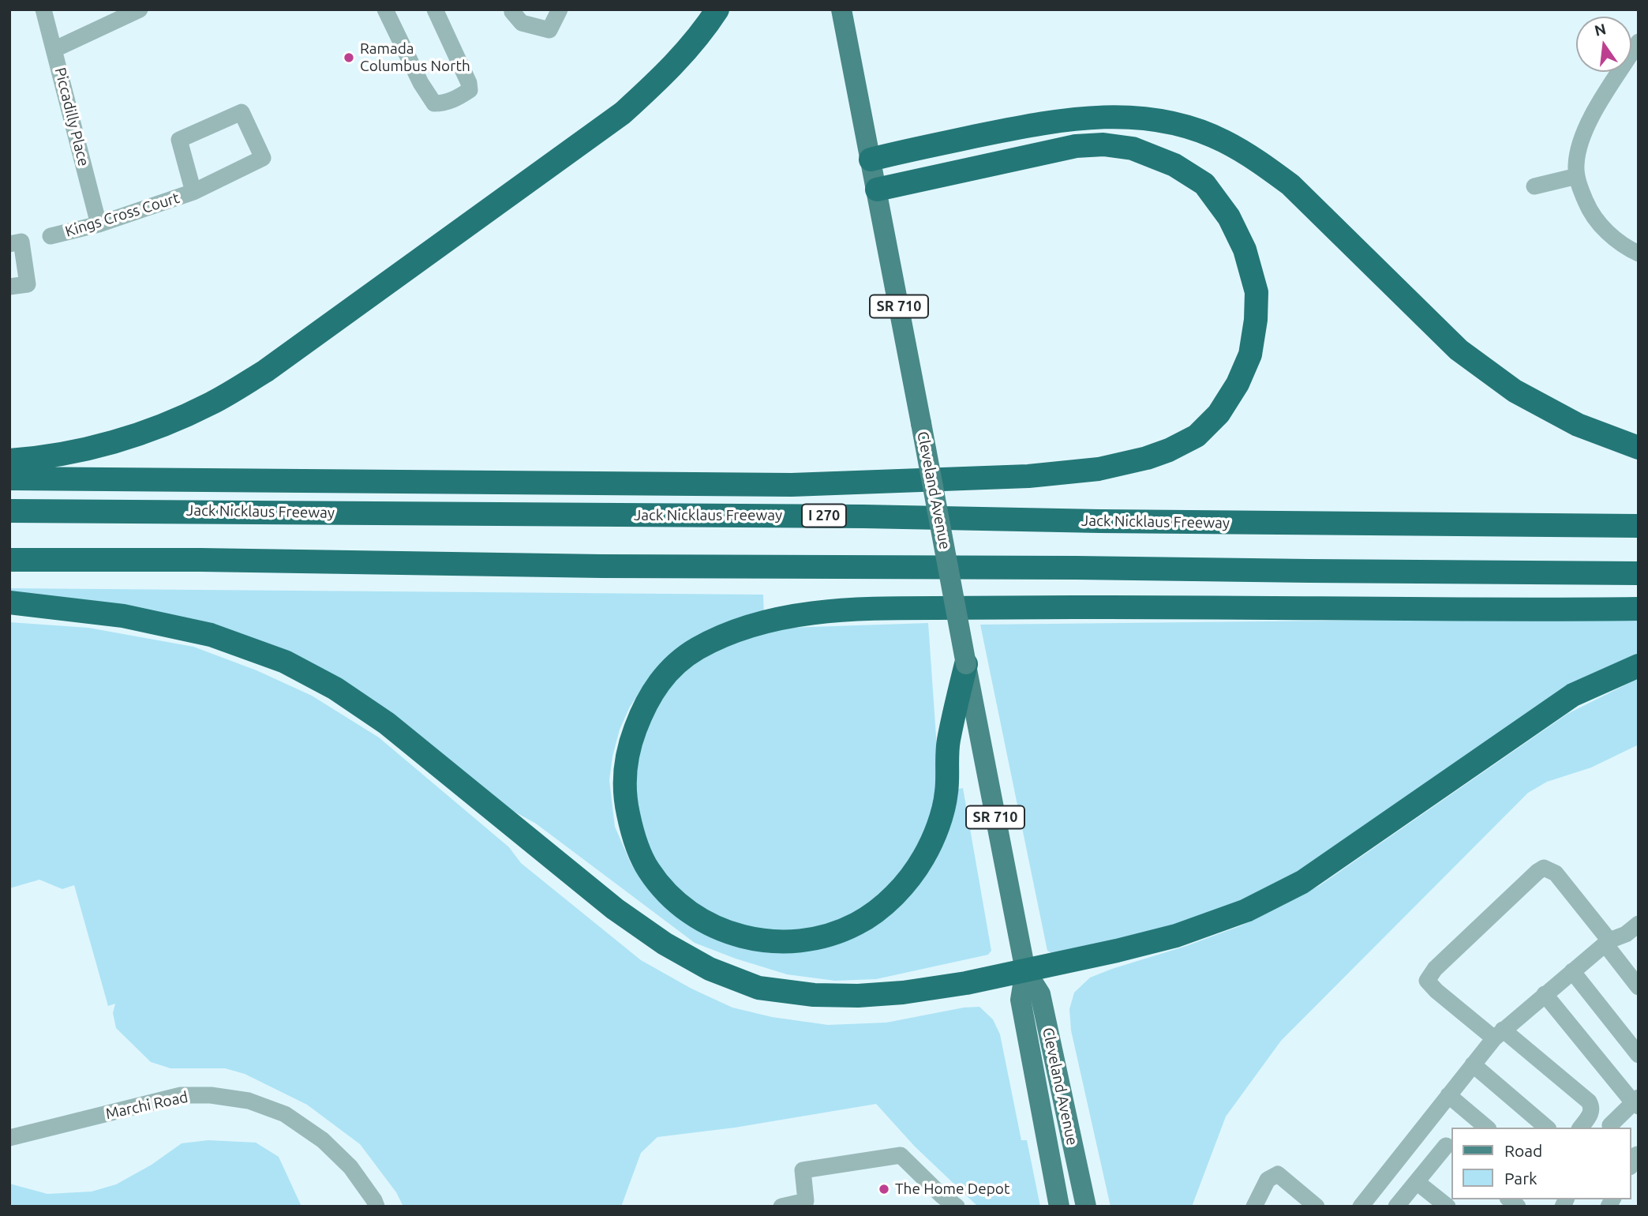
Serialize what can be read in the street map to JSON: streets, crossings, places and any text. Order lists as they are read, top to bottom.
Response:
{
  "streets": {
    "highway": ["Jack Nicklaus Freeway", "I 270"],
    "main road": ["SR 710", "Cleveland Avenue"],
    "street": ["Piccadilly Place", "Kings Cross Court", "Marchi Road"]
  },
  "crossings": [
    ["Piccadilly Place", "Kings Cross Court"]
  ],
  "places": ["Ramada Columbus North", "The Home Depot"],
  "legend": ["Road", "Park"],
  "north": "top"
}
